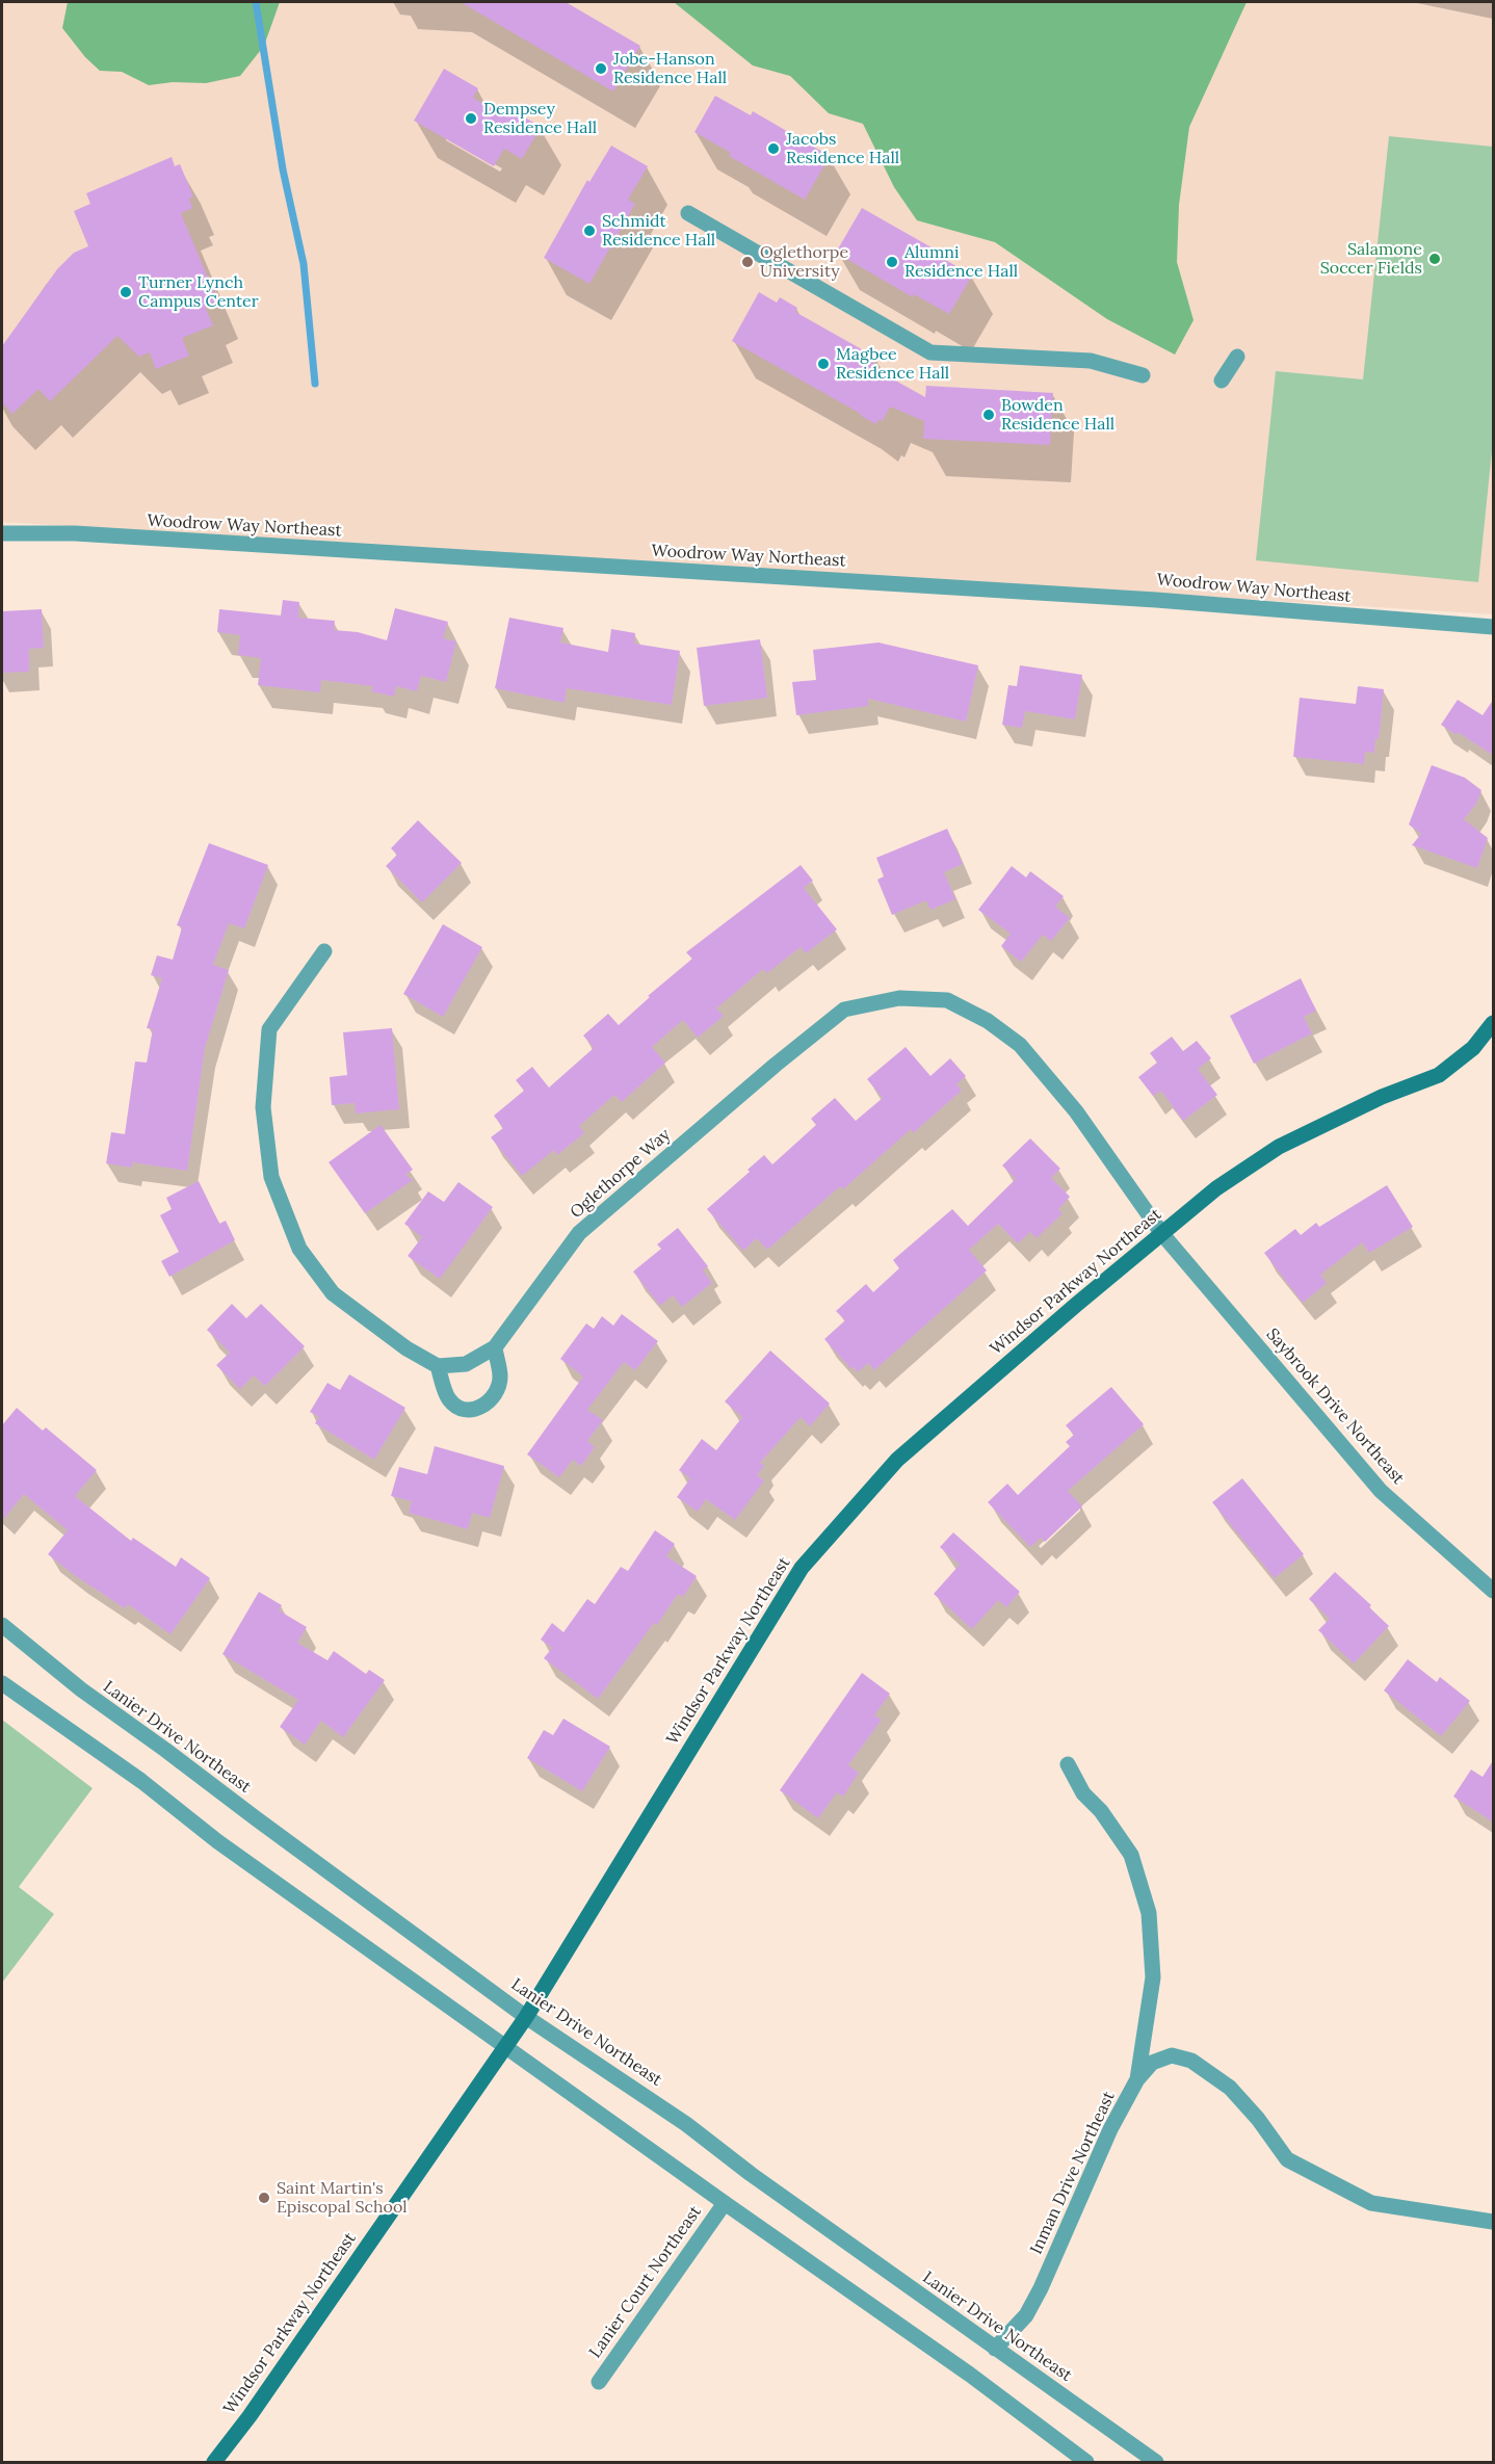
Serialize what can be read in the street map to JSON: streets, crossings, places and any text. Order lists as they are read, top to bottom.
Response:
{
  "streets": {
    "street": [
      "Woodrow Way Northeast",
      "Oglethorpe Way",
      "Windsor Parkway Northeast",
      "Saybrook Drive Northeast",
      "Lanier Drive Northeast",
      "Inman Drive Northeast",
      "Lanier Court Northeast"
    ]
  },
  "crossings": [
    ["Oglethorpe Way", "Windsor Parkway Northeast"],
    ["Oglethorpe Way", "Saybrook Drive Northeast"],
    ["Windsor Parkway Northeast", "Saybrook Drive Northeast"],
    ["Windsor Parkway Northeast", "Lanier Drive Northeast"],
    ["Lanier Drive Northeast", "Inman Drive Northeast"]
  ],
  "places": [
    "Jobe-Hanson Residence Hall",
    "Dempsey Residence Hall",
    "Jacobs Residence Hall",
    "Schmidt Residence Hall",
    "Salamone Soccer Fields",
    "Oglethorpe University",
    "Alumni Residence Hall",
    "Turner Lynch Campus Center",
    "Magbee Residence Hall",
    "Bowden Residence Hall",
    "Saint Martin's Episcopal School"
  ]
}
